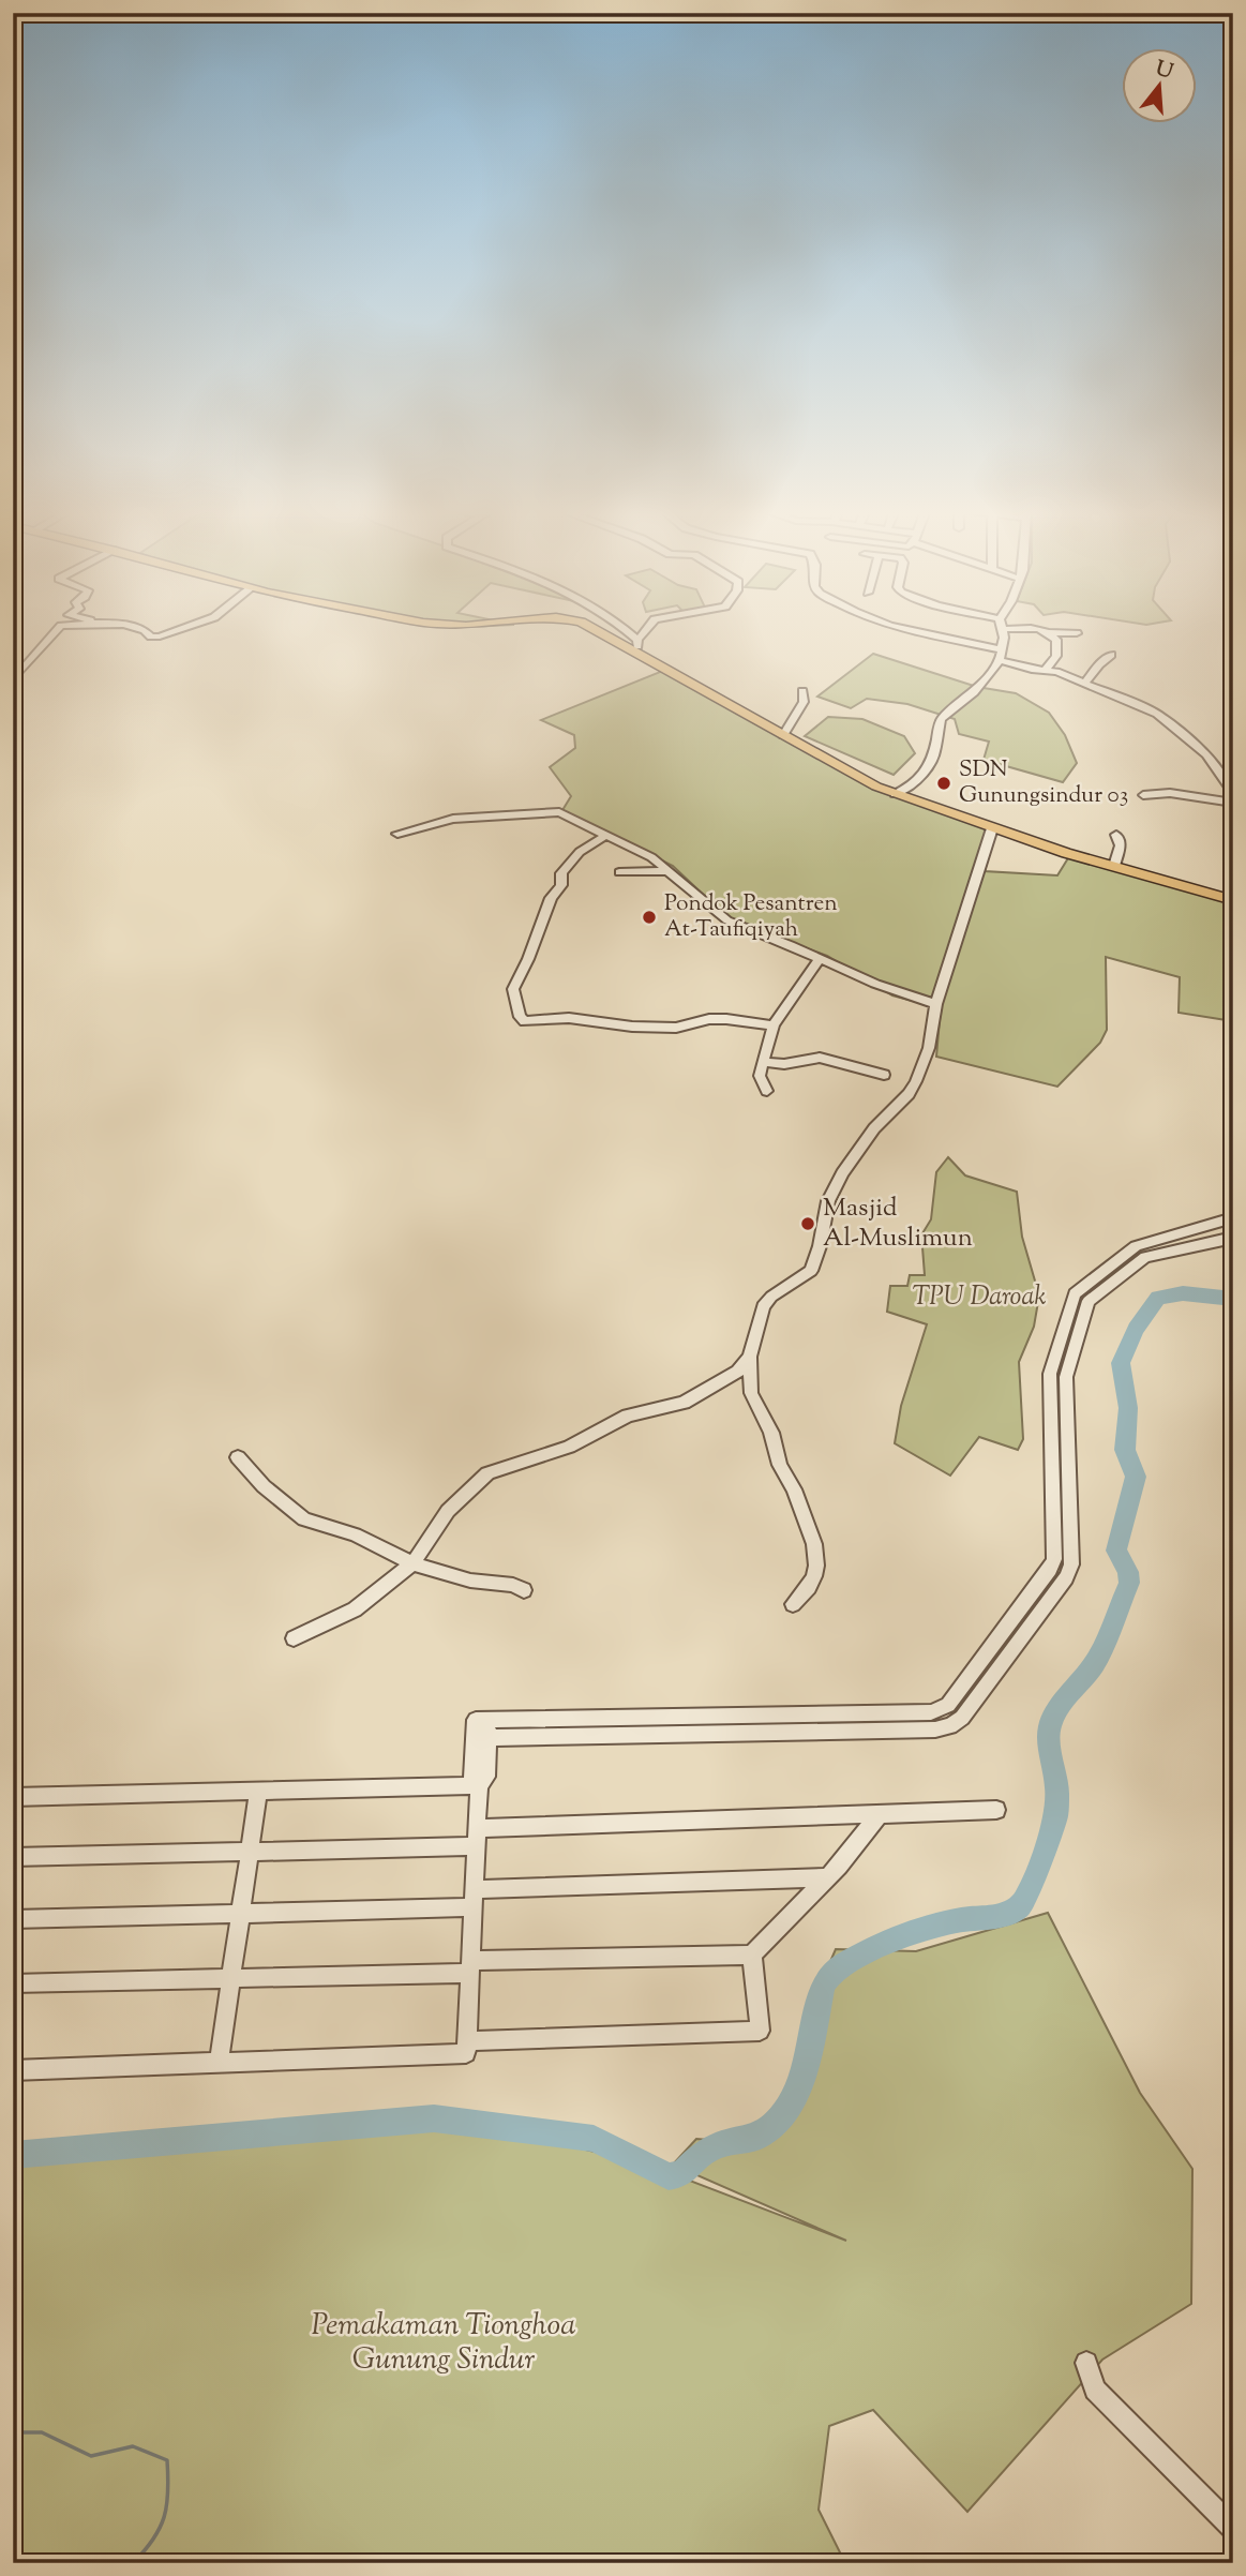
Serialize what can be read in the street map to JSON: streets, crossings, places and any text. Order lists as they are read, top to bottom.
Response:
{
  "parks": ["TPU Daroak", "Pemakaman Tionghoa Gunung Sindur"],
  "places": ["SDN Gunungsindur 03", "Pondok Pesantren At-Taufiqiyah", "Masjid Al-Muslimun"],
  "north": "top"
}
